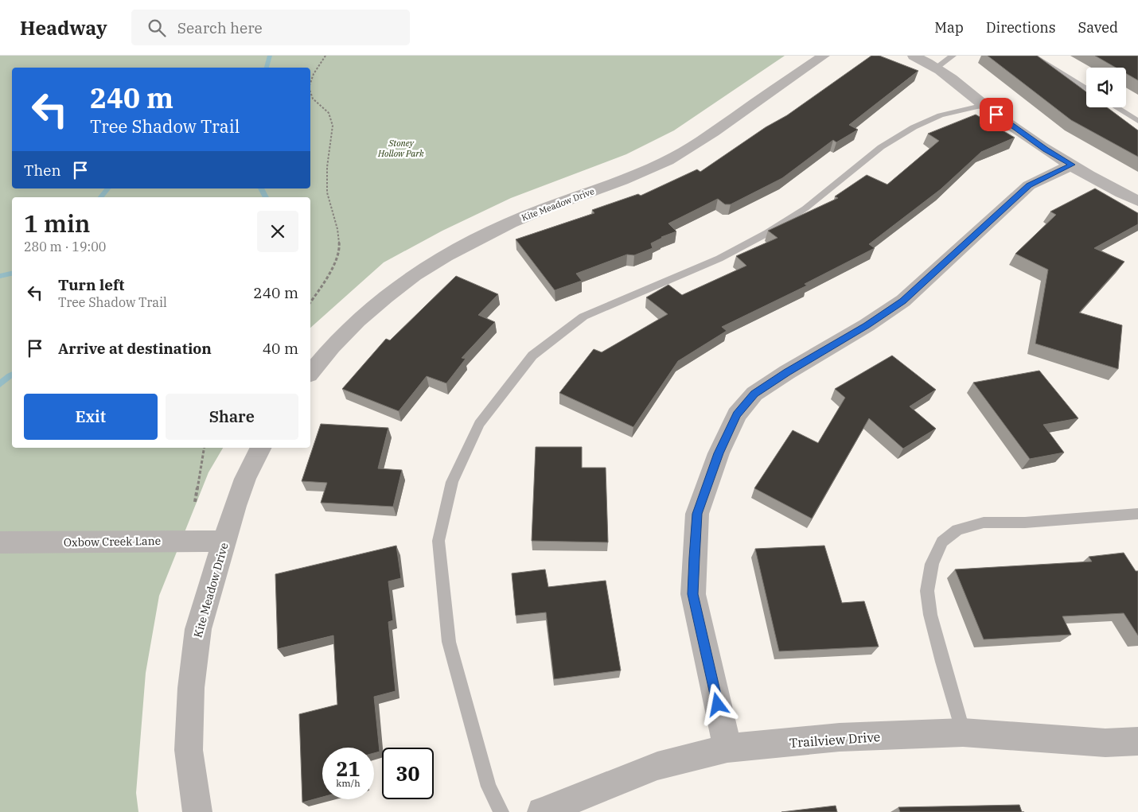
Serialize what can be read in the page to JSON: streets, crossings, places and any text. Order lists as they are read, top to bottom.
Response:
{
  "streets": {
    "street": ["Kite Meadow Drive", "Oxbow Creek Lane", "Trailview Drive"]
  },
  "crossings": [
    ["Kite Meadow Drive", "Oxbow Creek Lane"]
  ],
  "parks": ["Stoney Hollow Park"],
  "page": {
    "header": "Headway",
    "search": "Search here",
    "nav": ["Map", "Directions", "Saved"],
    "turn": ["240 m", "Tree Shadow Trail"],
    "then": "Then",
    "heading": ["1 min", "280 m · 19:00"],
    "list": [
      {
        "name": "Turn left",
        "note": "Tree Shadow Trail",
        "value": "240 m"
      },
      {
        "name": "Arrive at destination",
        "value": "40 m"
      }
    ],
    "buttons": ["Exit", "Share"],
    "speed": "21 km/h",
    "limit": "30"
  }
}
